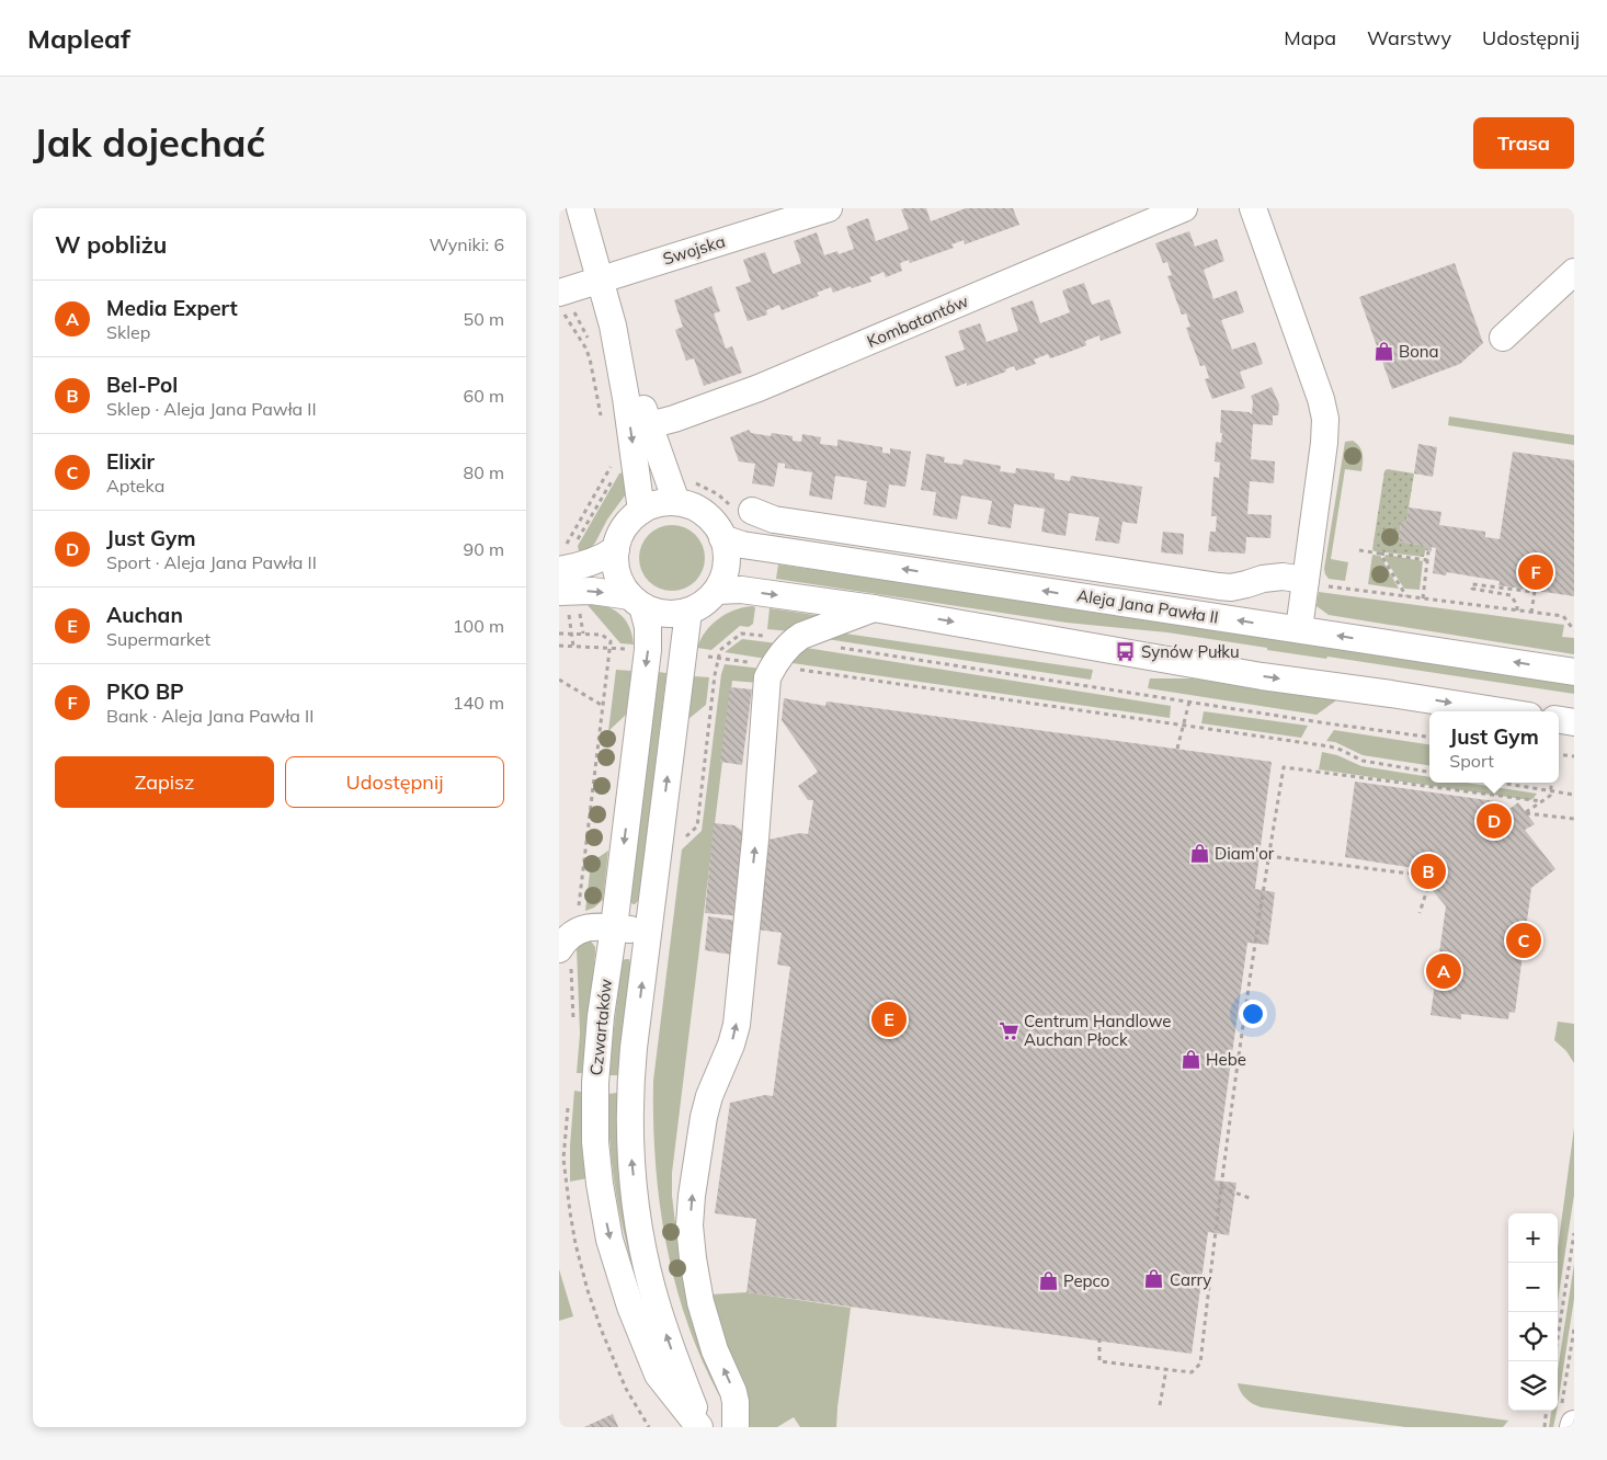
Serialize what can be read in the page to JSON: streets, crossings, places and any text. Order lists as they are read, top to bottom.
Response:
{
  "streets": {
    "street": [
      "Swojska",
      "Kombatantów",
      "Aleja Jana Pawła II",
      "Czwartaków"
    ]
  },
  "crossings": [
    ["Aleja Jana Pawła II", "Czwartaków"]
  ],
  "places": {
    "shop": [
      "Bona",
      "Diam'or",
      "Hebe",
      "Carry",
      "Pepco"
    ],
    "bus stop": ["Synów Pułku"],
    "supermarket": ["Centrum Handlowe Auchan Płock"]
  },
  "page": {
    "header": "Mapleaf",
    "nav": ["Mapa", "Warstwy", "Udostępnij"],
    "buttons": [
      "Trasa",
      ["Zapisz", "Udostępnij"]
    ],
    "title": "Jak dojechać",
    "heading": ["W pobliżu", "Wyniki: 6"],
    "list": [
      {
        "mark": "A",
        "name": "Media Expert",
        "note": "Sklep",
        "value": "50 m"
      },
      {
        "mark": "B",
        "name": "Bel-Pol",
        "note": "Sklep · Aleja Jana Pawła II",
        "value": "60 m"
      },
      {
        "mark": "C",
        "name": "Elixir",
        "note": "Apteka",
        "value": "80 m"
      },
      {
        "mark": "D",
        "name": "Just Gym",
        "note": "Sport · Aleja Jana Pawła II",
        "value": "90 m"
      },
      {
        "mark": "E",
        "name": "Auchan",
        "note": "Supermarket",
        "value": "100 m"
      },
      {
        "mark": "F",
        "name": "PKO BP",
        "note": "Bank · Aleja Jana Pawła II",
        "value": "140 m"
      }
    ],
    "pins": [
      "F",
      "D",
      "B",
      "C",
      "A",
      "E"
    ],
    "popup": ["Just Gym", "Sport"],
    "map_buttons": ["+", "−"]
  }
}
